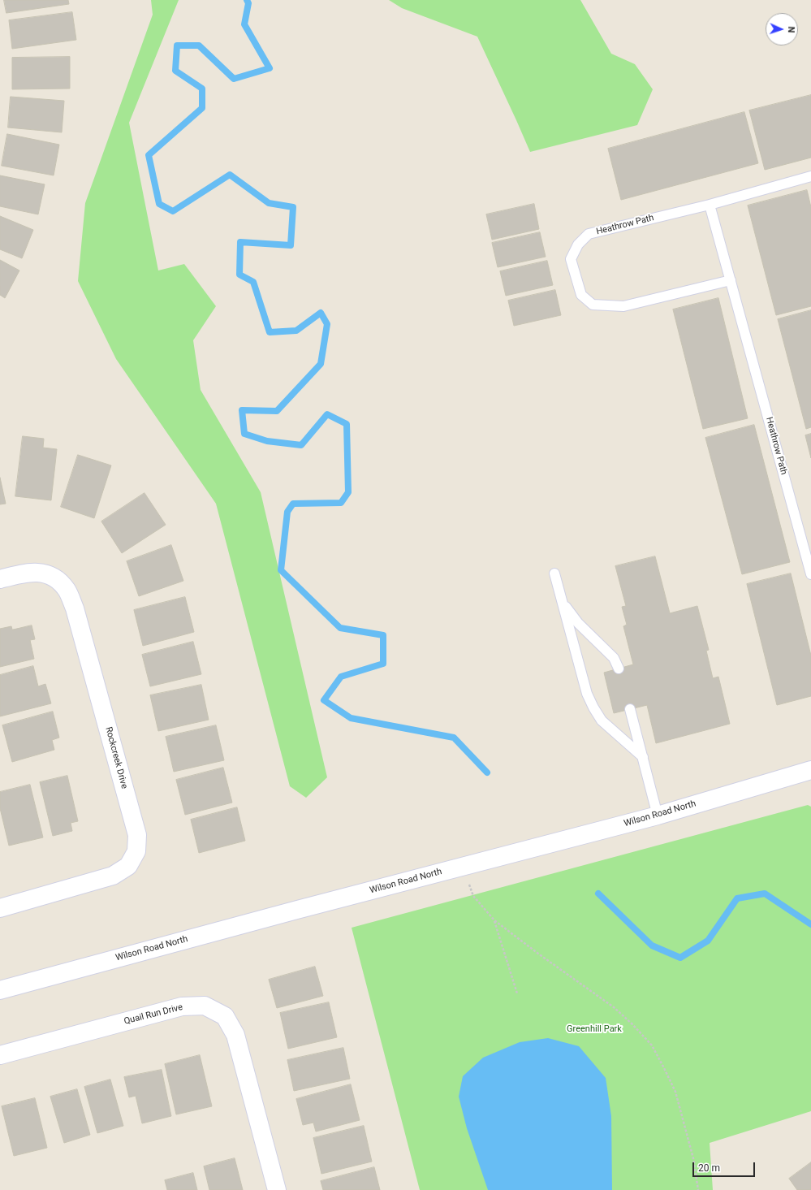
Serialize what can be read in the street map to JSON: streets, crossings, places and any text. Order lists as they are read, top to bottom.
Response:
{
  "streets": {
    "street": ["Rockcreek Drive", "Wilson Road North", "Quail Run Drive"],
    "lane": ["Heathrow Path"]
  },
  "parks": ["Greenhill Park"],
  "scale_bar": "20 m",
  "north": "right"
}
